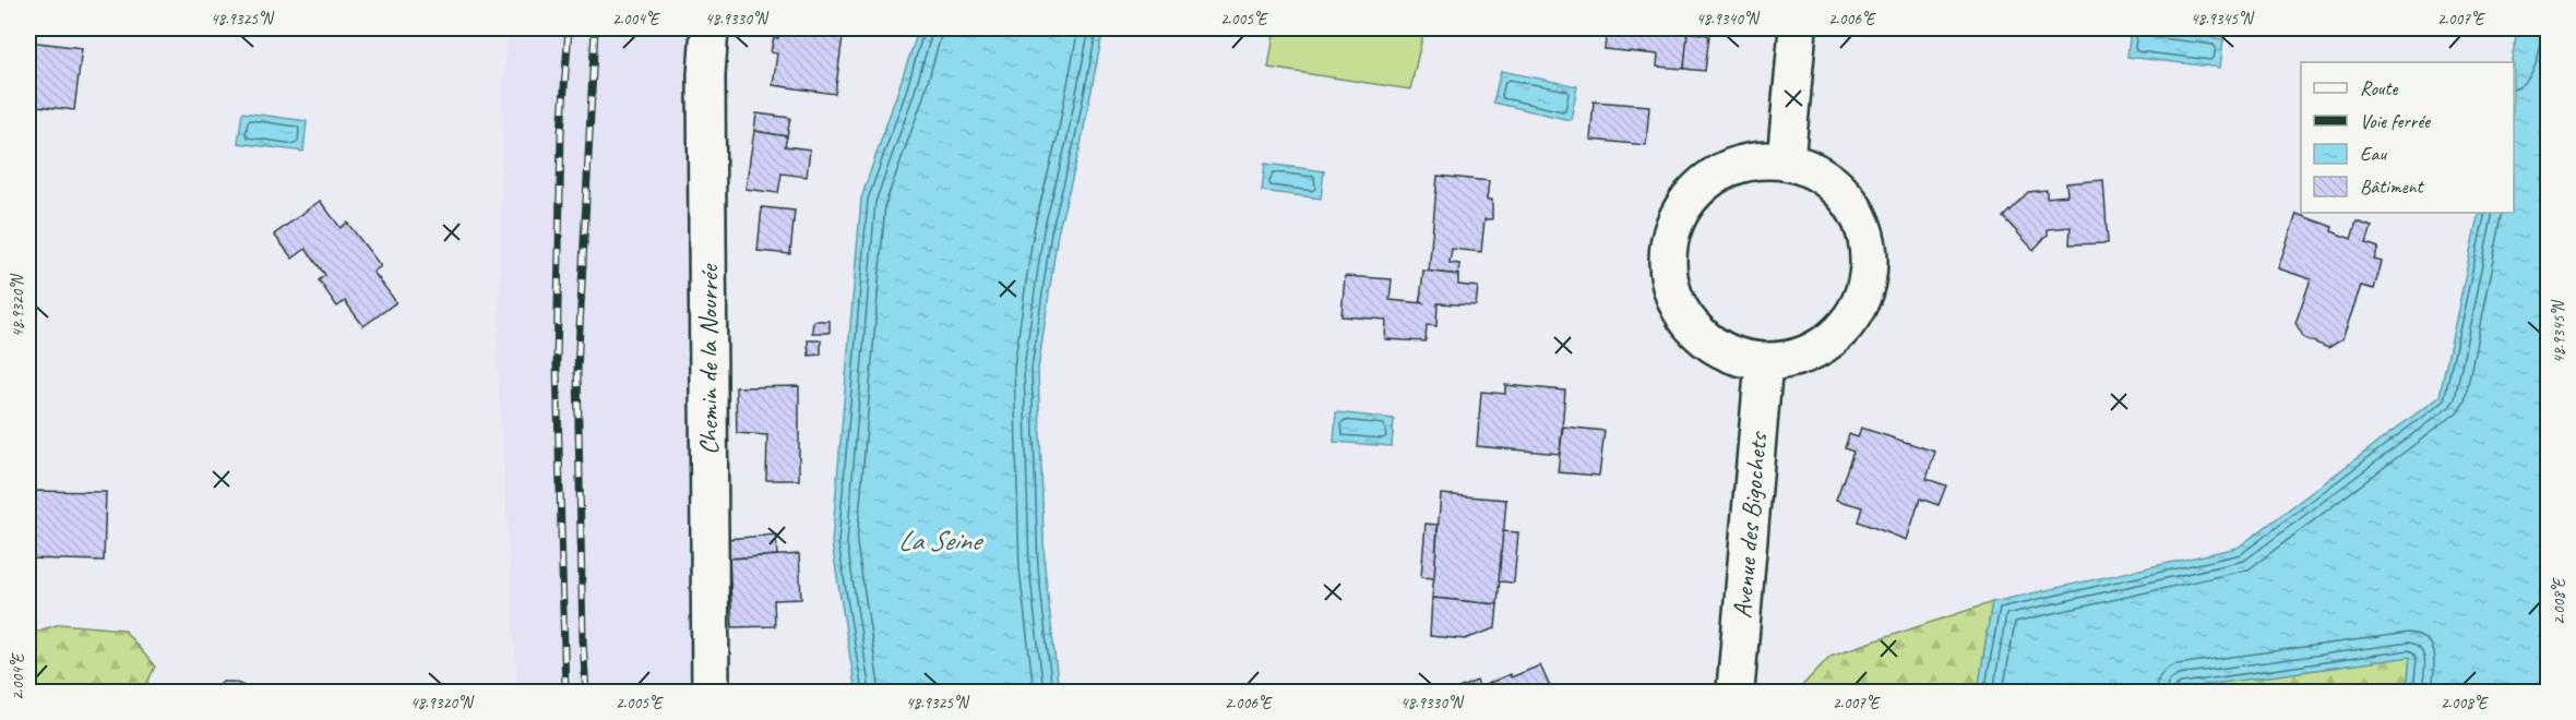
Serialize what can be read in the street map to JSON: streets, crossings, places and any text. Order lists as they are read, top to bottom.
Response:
{
  "streets": {
    "street": ["Chemin de la Nourrée", "Avenue des Bigochets"]
  },
  "water": ["La Seine"],
  "legend": [
    "Route",
    "Voie ferrée",
    "Eau",
    "Bâtiment"
  ],
  "coordinates": [
    "48.9325°N",
    "2.004°E",
    "48.9330°N",
    "2.005°E",
    "48.9340°N",
    "2.006°E",
    "48.9345°N",
    "2.007°E",
    "48.9320°N",
    "2.008°E"
  ]
}
